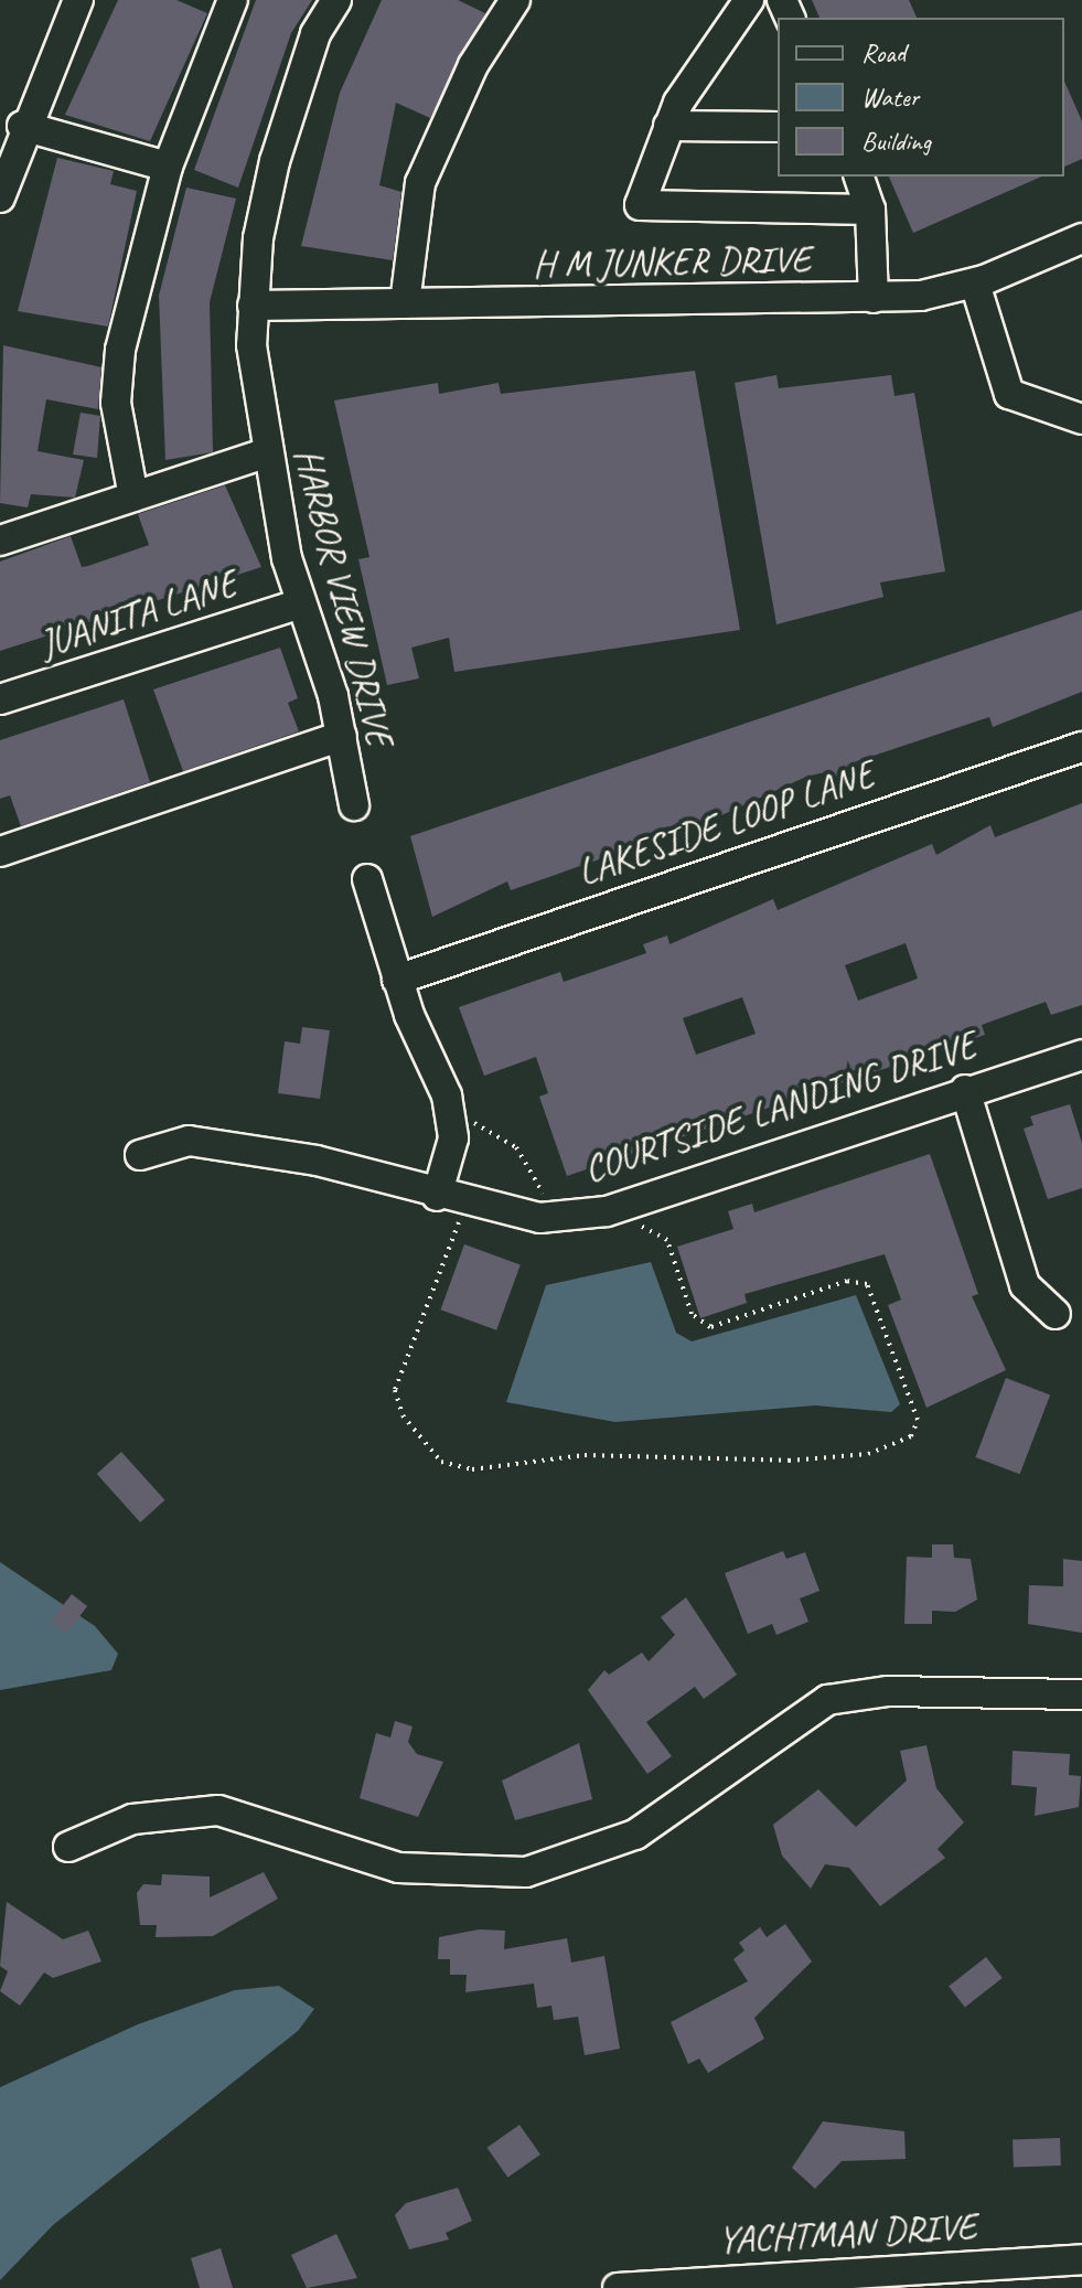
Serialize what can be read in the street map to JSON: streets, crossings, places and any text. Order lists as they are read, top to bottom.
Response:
{
  "streets": {
    "street": [
      "H M JUNKER DRIVE",
      "HARBOR VIEW DRIVE",
      "JUANITA LANE",
      "LAKESIDE LOOP LANE",
      "COURTSIDE LANDING DRIVE",
      "YACHTMAN DRIVE"
    ]
  },
  "crossings": [
    ["H M JUNKER DRIVE", "HARBOR VIEW DRIVE"],
    ["HARBOR VIEW DRIVE", "JUANITA LANE"]
  ],
  "legend": ["Road", "Water", "Building"]
}
